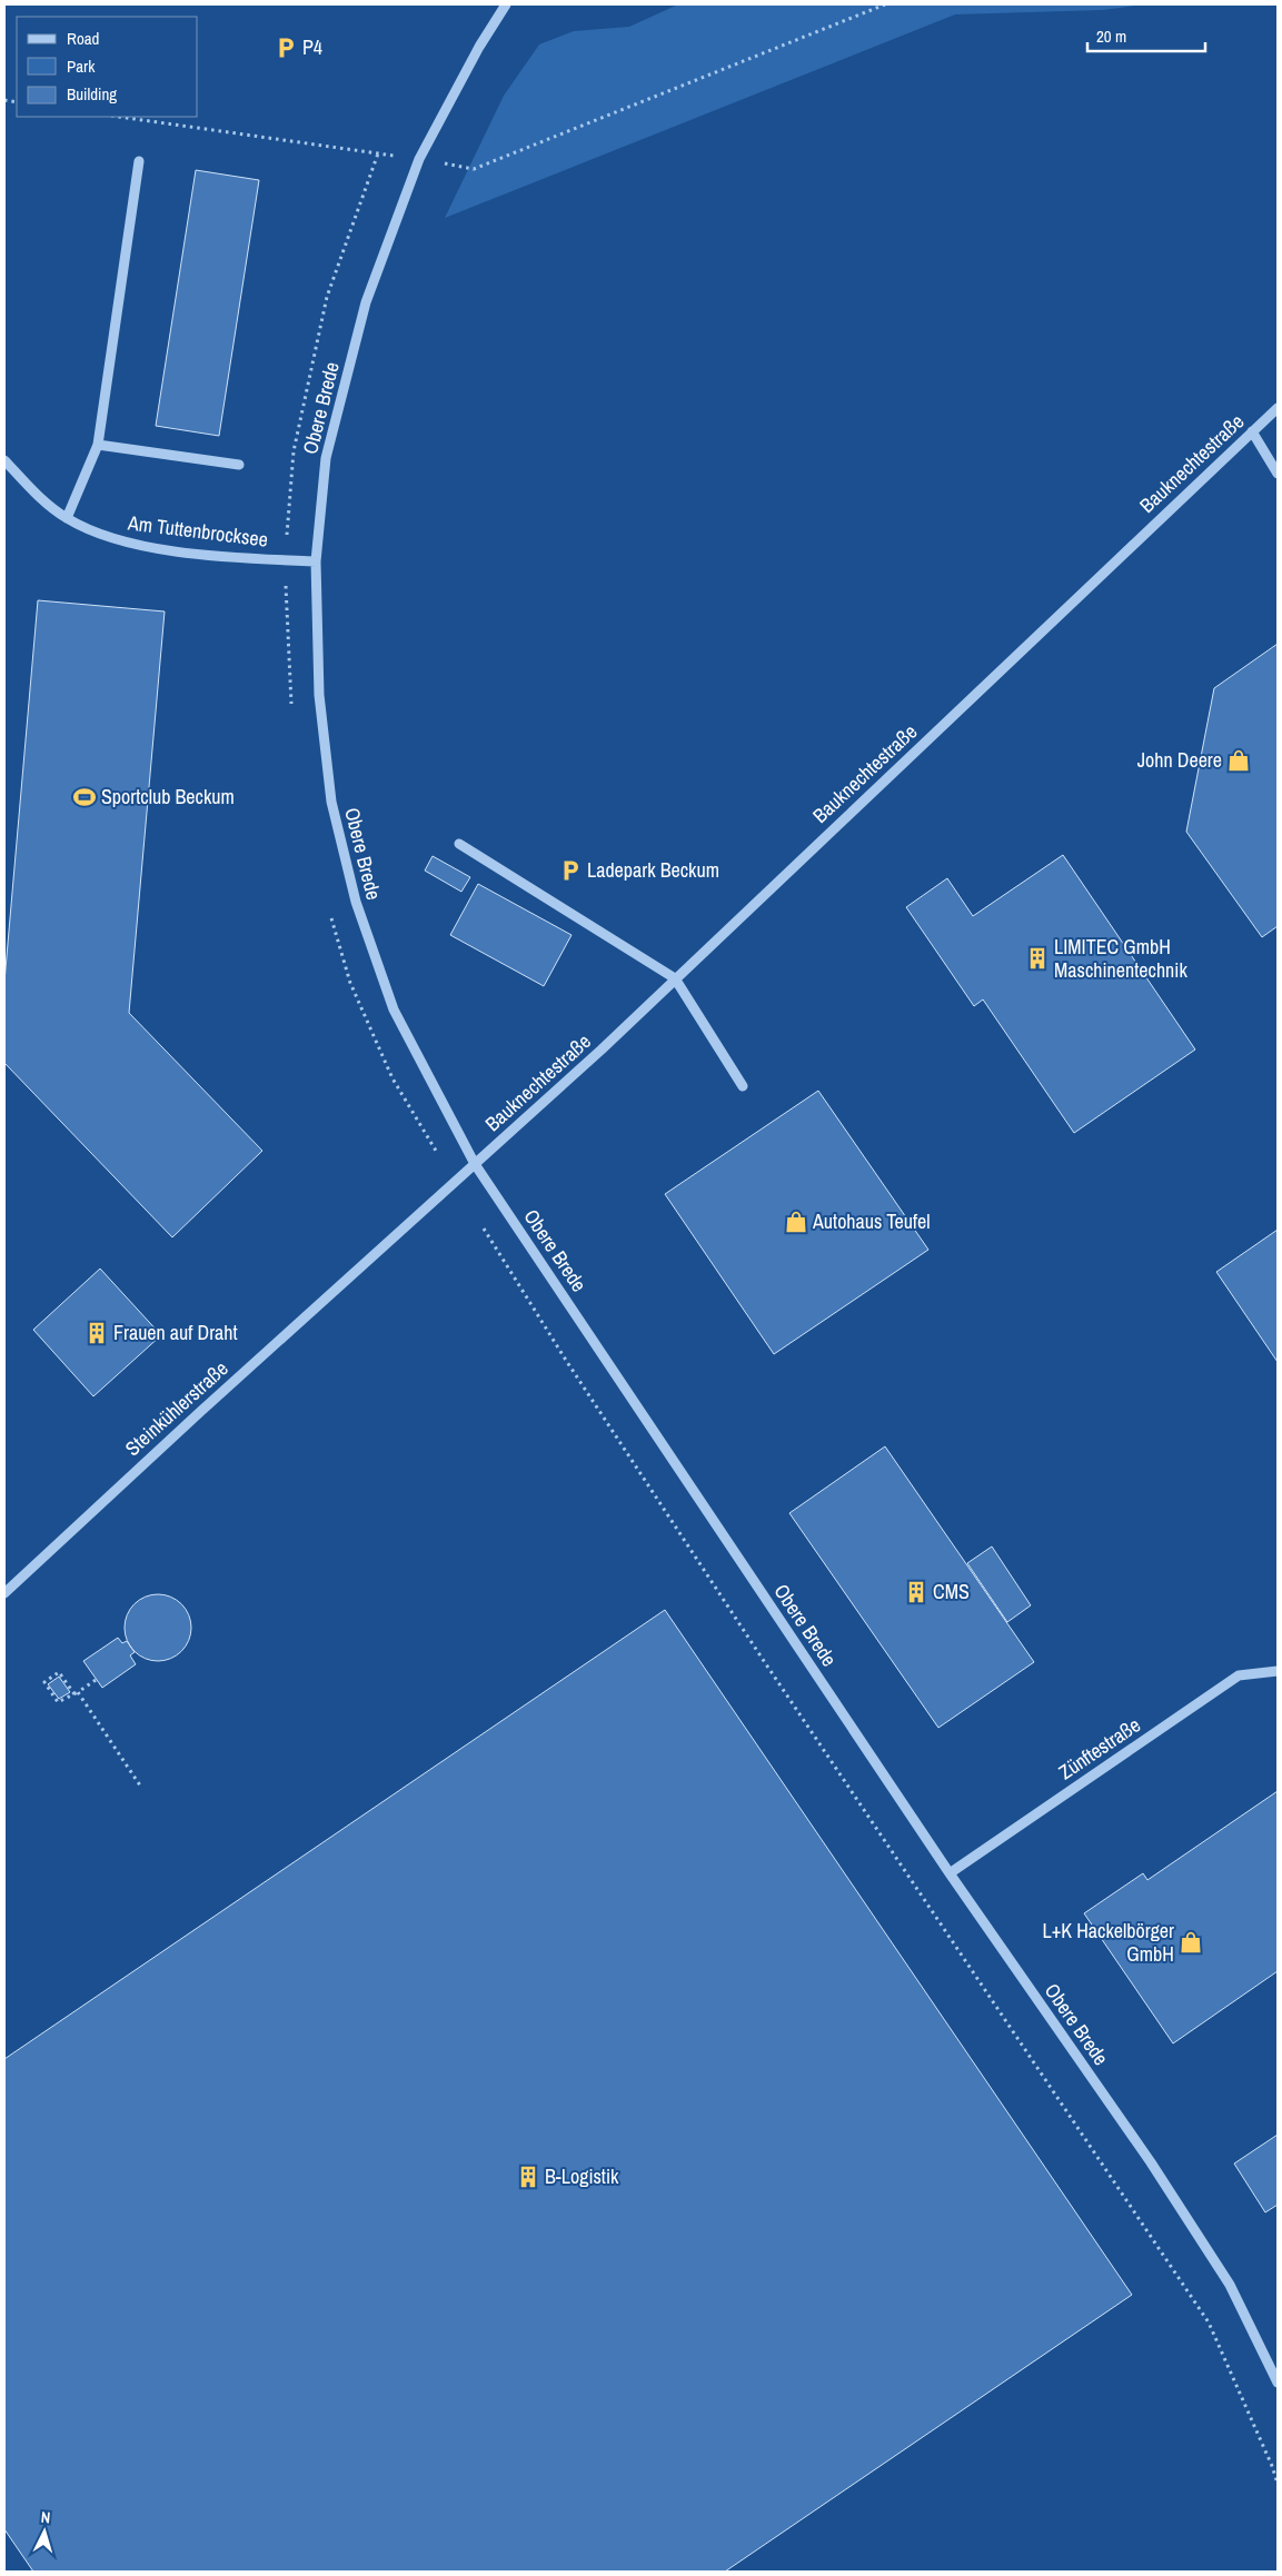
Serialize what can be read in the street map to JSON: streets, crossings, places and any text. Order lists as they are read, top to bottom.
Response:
{
  "streets": {
    "street": [
      "Obere Brede",
      "Bauknechtestraße",
      "Am Tuttenbrocksee",
      "Steinkühlerstraße",
      "Zünftestraße"
    ]
  },
  "crossings": [
    ["Obere Brede", "Bauknechtestraße"],
    ["Obere Brede", "Am Tuttenbrocksee"],
    ["Obere Brede", "Steinkühlerstraße"],
    ["Obere Brede", "Zünftestraße"],
    ["Bauknechtestraße", "Steinkühlerstraße"]
  ],
  "places": {
    "parking": ["P4", "Ladepark Beckum"],
    "shop": ["John Deere", "Autohaus Teufel", "L+K Hackelbörger GmbH"],
    "sports": ["Sportclub Beckum"],
    "building": [
      "LIMITEC GmbH Maschinentechnik",
      "Frauen auf Draht",
      "CMS",
      "B-Logistik"
    ]
  },
  "legend": ["Road", "Park", "Building"],
  "scale_bar": "20 m",
  "north": "top"
}
